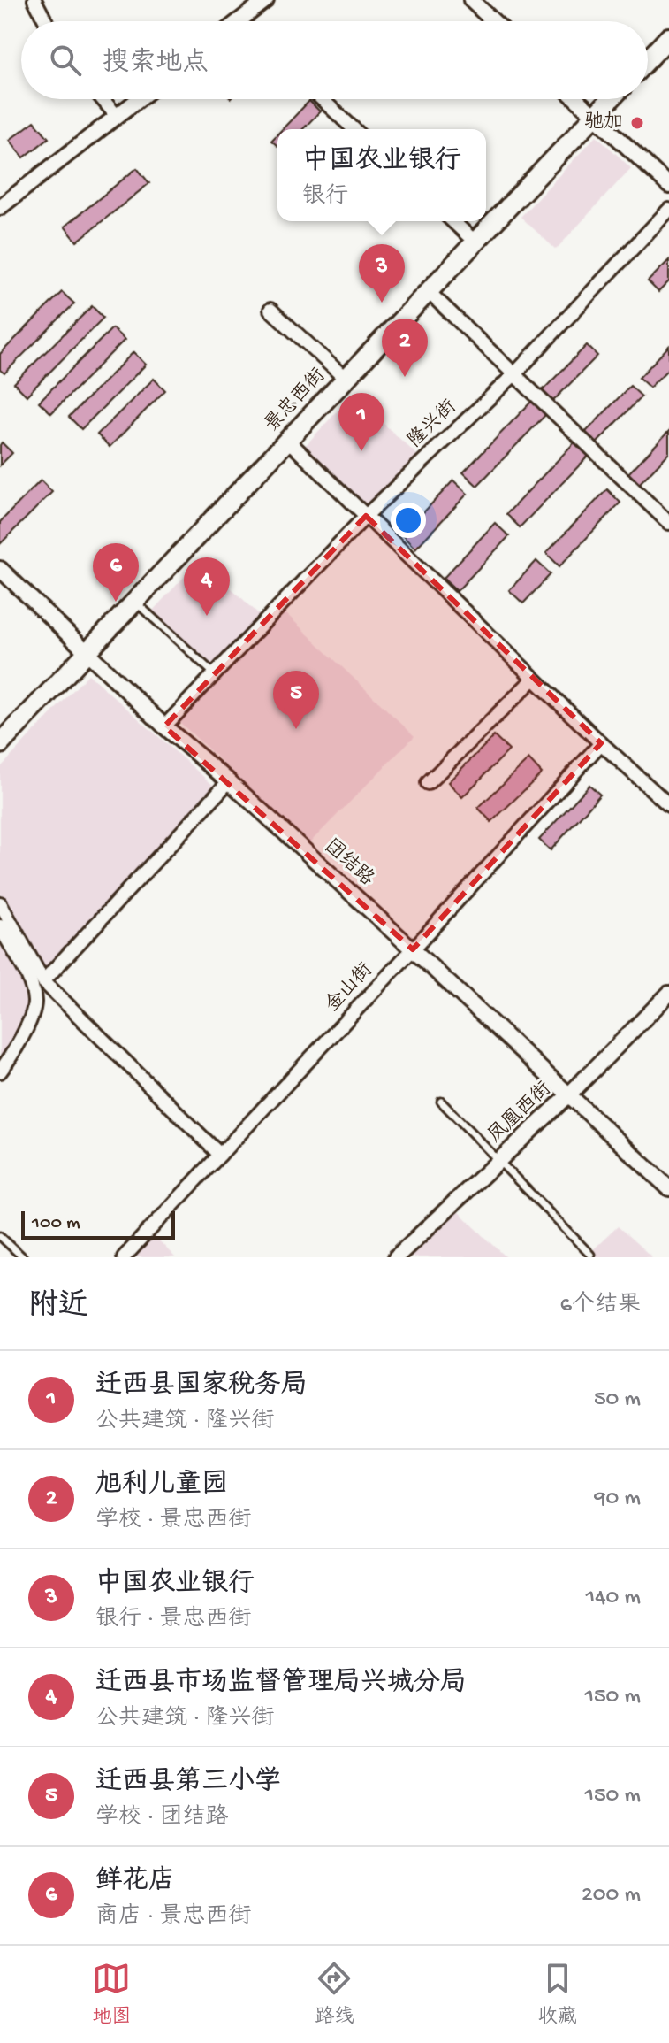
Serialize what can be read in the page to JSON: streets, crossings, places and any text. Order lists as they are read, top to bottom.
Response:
{
  "streets": {
    "main road": ["景忠西街"],
    "street": [
      "隆兴街",
      "团结路",
      "金山街",
      "凤凰西街"
    ]
  },
  "crossings": [
    ["景忠西街", "团结路"],
    ["隆兴街", "团结路"],
    ["团结路", "金山街"],
    ["团结路", "凤凰西街"]
  ],
  "places": ["驰加"],
  "scale_bar": "100 m",
  "page": {
    "search": "搜索地点",
    "popup": ["中国农业银行", "银行"],
    "pins": [
      "3",
      "2",
      "1",
      "6",
      "4",
      "5"
    ],
    "scale": "100 m",
    "heading": ["附近", "6个结果"],
    "list": [
      {
        "mark": "1",
        "name": "迁西县国家税务局",
        "note": "公共建筑 · 隆兴街",
        "value": "50 m"
      },
      {
        "mark": "2",
        "name": "旭利儿童园",
        "note": "学校 · 景忠西街",
        "value": "90 m"
      },
      {
        "mark": "3",
        "name": "中国农业银行",
        "note": "银行 · 景忠西街",
        "value": "140 m"
      },
      {
        "mark": "4",
        "name": "迁西县市场监督管理局兴城分局",
        "note": "公共建筑 · 隆兴街",
        "value": "150 m"
      },
      {
        "mark": "5",
        "name": "迁西县第三小学",
        "note": "学校 · 团结路",
        "value": "150 m"
      },
      {
        "mark": "6",
        "name": "鲜花店",
        "note": "商店 · 景忠西街",
        "value": "200 m"
      }
    ],
    "nav": ["地图", "路线", "收藏"]
  }
}
